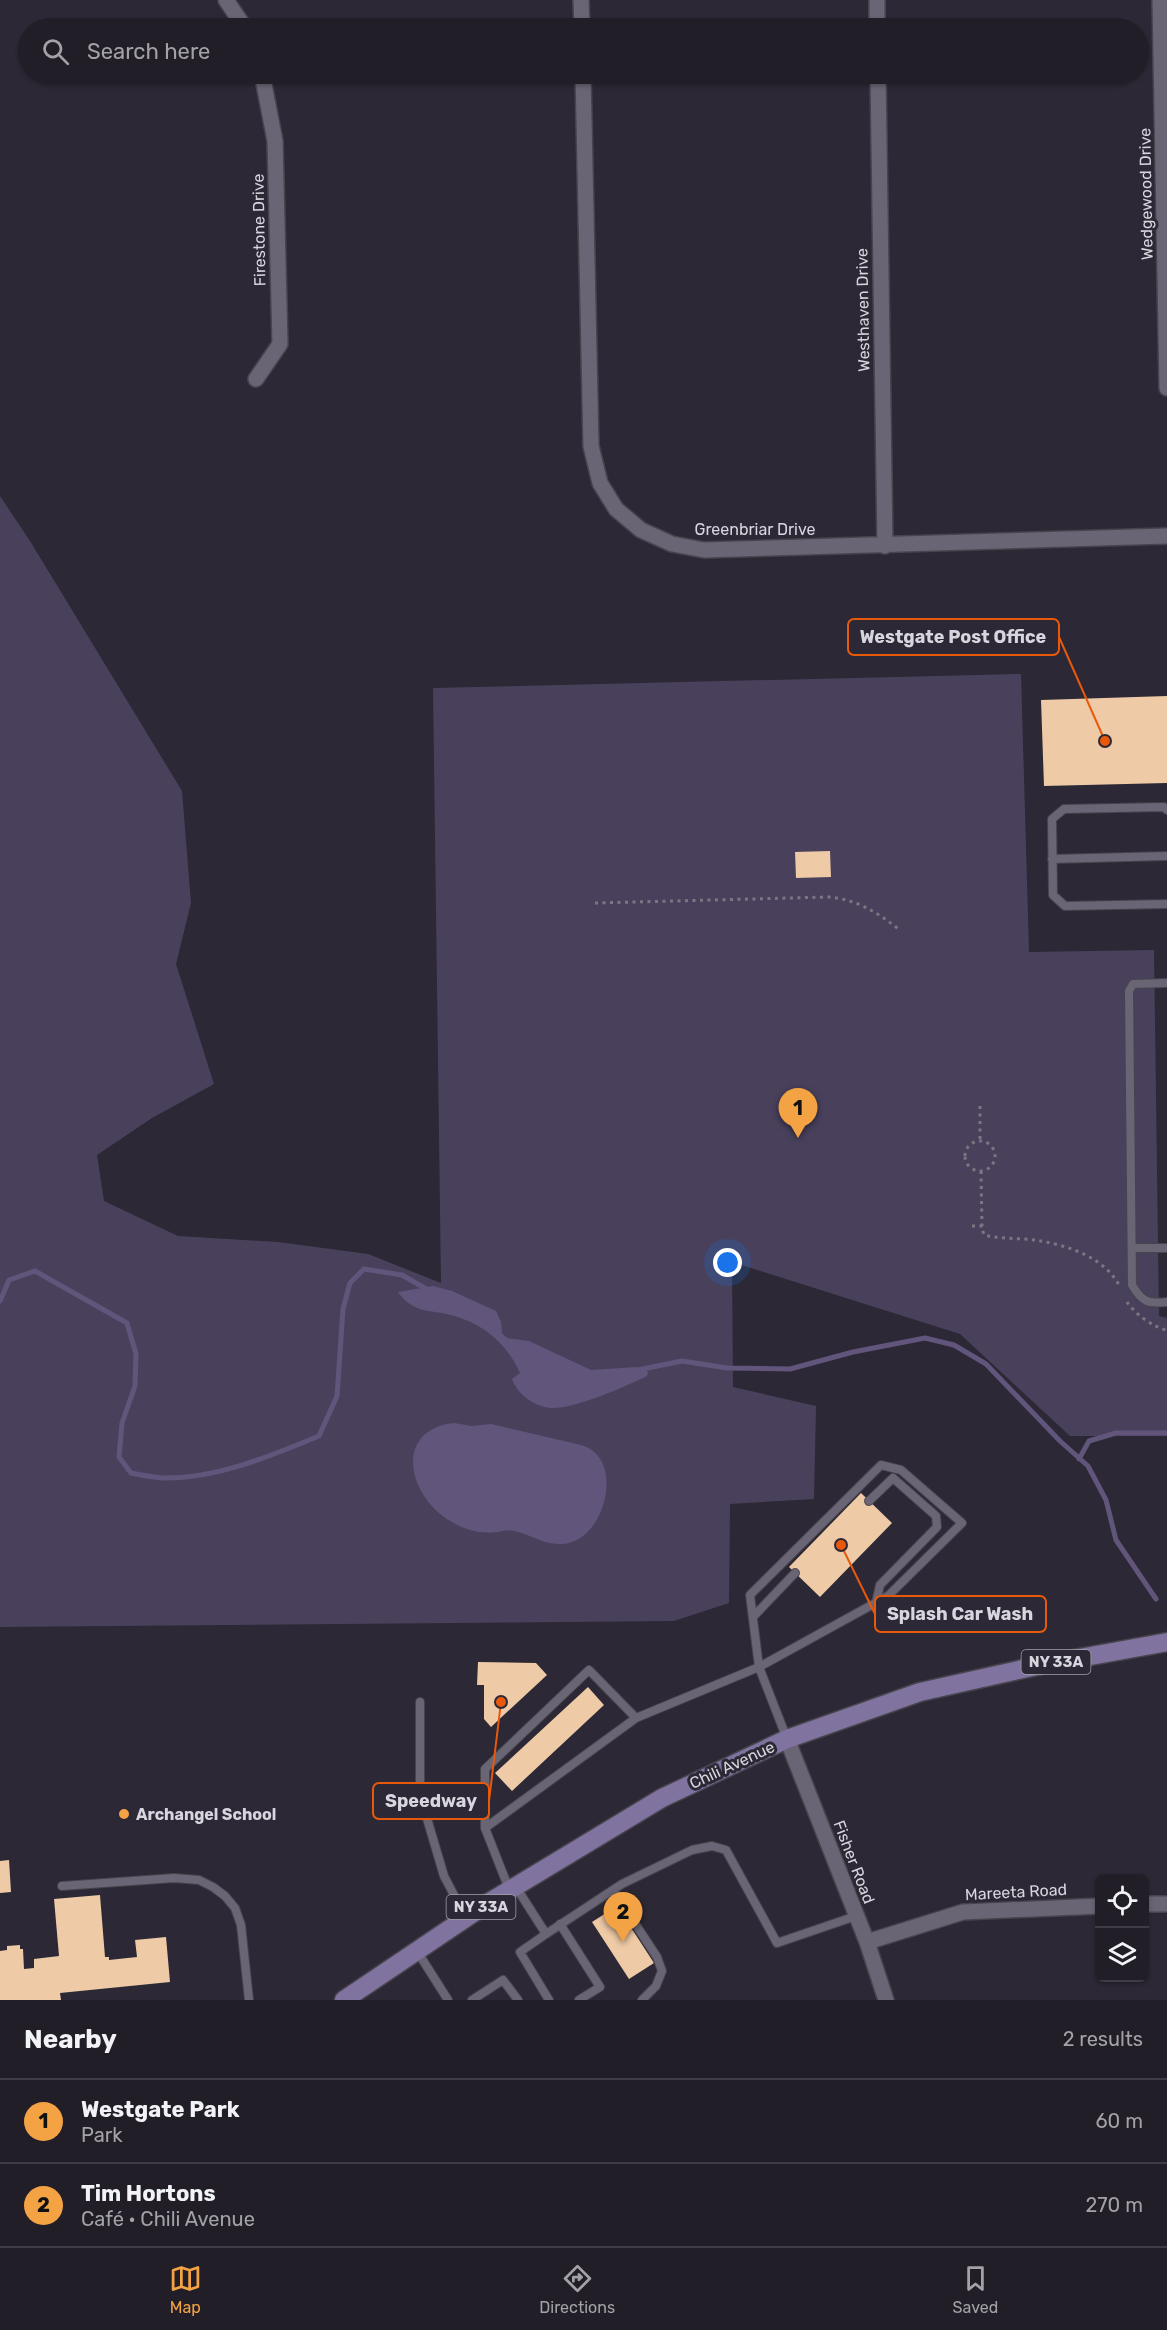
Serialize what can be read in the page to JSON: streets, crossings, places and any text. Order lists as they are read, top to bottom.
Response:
{
  "streets": {
    "main road": ["NY 33A", "Chili Avenue"],
    "street": [
      "Wedgewood Drive",
      "Firestone Drive",
      "Westhaven Drive",
      "Greenbriar Drive",
      "Fisher Road",
      "Mareeta Road"
    ]
  },
  "crossings": [
    ["Westhaven Drive", "Greenbriar Drive"],
    ["Chili Avenue", "Fisher Road"],
    ["Fisher Road", "Mareeta Road"]
  ],
  "places": [
    "Westgate Post Office",
    "Splash Car Wash",
    "Speedway",
    "Archangel School"
  ],
  "page": {
    "search": "Search here",
    "pins": ["1", "2"],
    "heading": ["Nearby", "2 results"],
    "list": [
      {
        "mark": "1",
        "name": "Westgate Park",
        "note": "Park",
        "value": "60 m"
      },
      {
        "mark": "2",
        "name": "Tim Hortons",
        "note": "Café · Chili Avenue",
        "value": "270 m"
      }
    ],
    "nav": ["Map", "Directions", "Saved"]
  }
}
